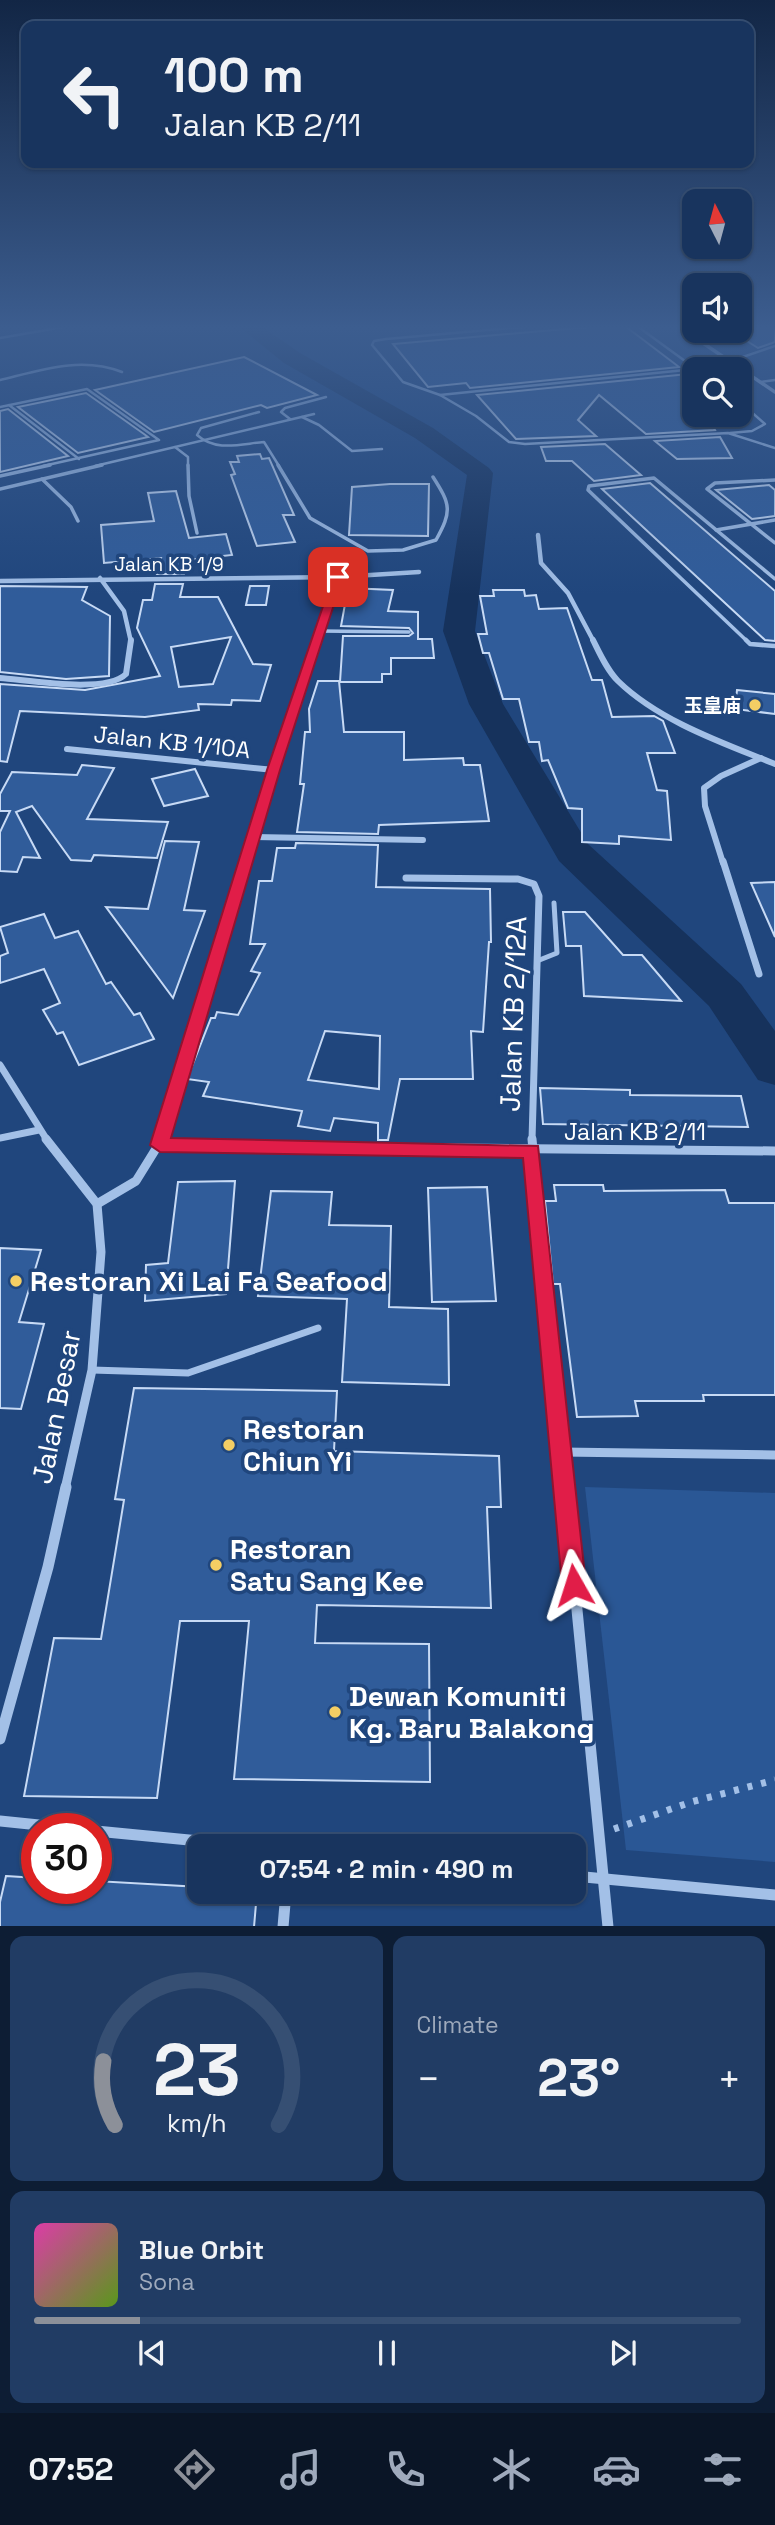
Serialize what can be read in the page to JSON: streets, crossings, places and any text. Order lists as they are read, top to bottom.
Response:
{
  "streets": {
    "street": [
      "Jalan KB 1/9",
      "Jalan KB 1/10A",
      "Jalan KB 2/12A",
      "Jalan KB 2/11",
      "Jalan Besar"
    ]
  },
  "crossings": [
    ["Jalan KB 2/12A", "Jalan KB 2/11"]
  ],
  "places": [
    "玉皇庙",
    "Restoran Xi Lai Fa Seafood",
    "Restoran Chiun Yi",
    "Restoran Satu Sang Kee",
    "Dewan Komuniti Kg. Baru Balakong"
  ],
  "north": "top",
  "page": {
    "turn": ["100 m", "Jalan KB 2/11"],
    "limit": "30",
    "trip": "07:54 · 2 min · 490 m",
    "tile": "Climate",
    "heat": ["−", "23°", "+"],
    "song": ["Blue Orbit", "Sona"],
    "tabs": "07:52",
    "gauge": ["23", "km/h"]
  }
}
